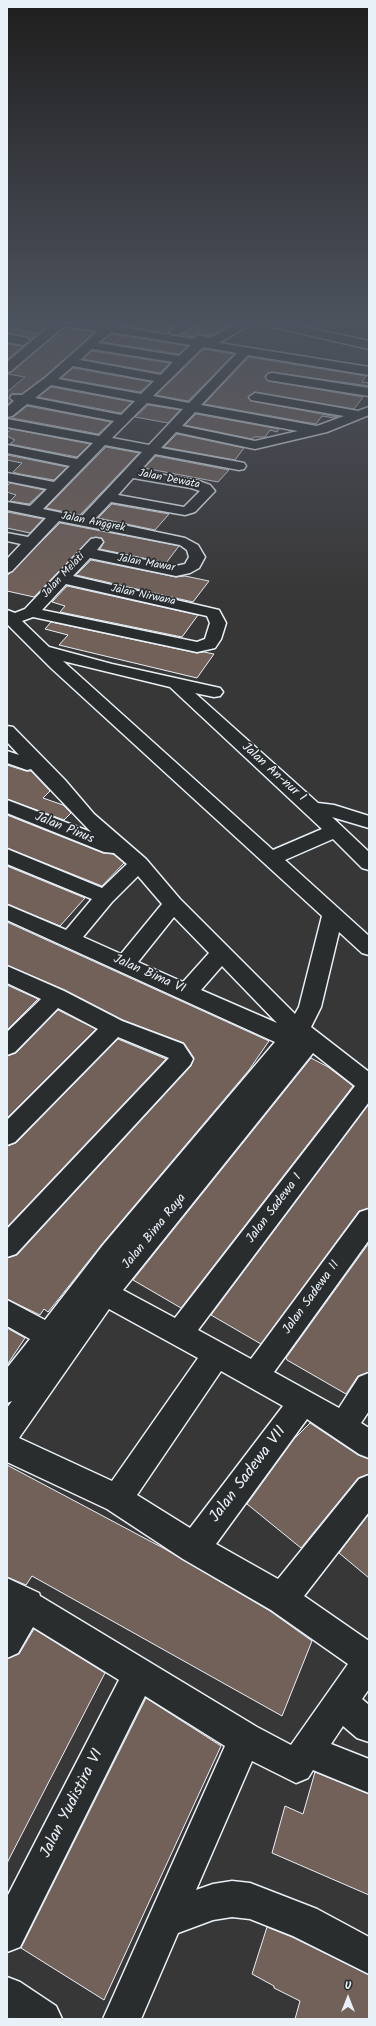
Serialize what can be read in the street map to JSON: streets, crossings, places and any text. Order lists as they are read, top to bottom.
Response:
{
  "streets": {
    "street": [
      "Jalan Dewata",
      "Jalan Anggrek",
      "Jalan Mawar",
      "Jalan Melati",
      "Jalan Nirwana",
      "Jalan An-nur I",
      "Jalan Pinus",
      "Jalan Bima VI",
      "Jalan Sadewa I",
      "Jalan Bima Raya",
      "Jalan Sadewa II",
      "Jalan Sadewa VII",
      "Jalan Yudistira VI"
    ]
  },
  "crossings": [
    ["Jalan Anggrek", "Jalan Mawar"],
    ["Jalan Anggrek", "Jalan Melati"],
    ["Jalan Mawar", "Jalan Melati"],
    ["Jalan Melati", "Jalan Nirwana"],
    ["Jalan Bima VI", "Jalan Bima Raya"]
  ],
  "north": "top"
}
